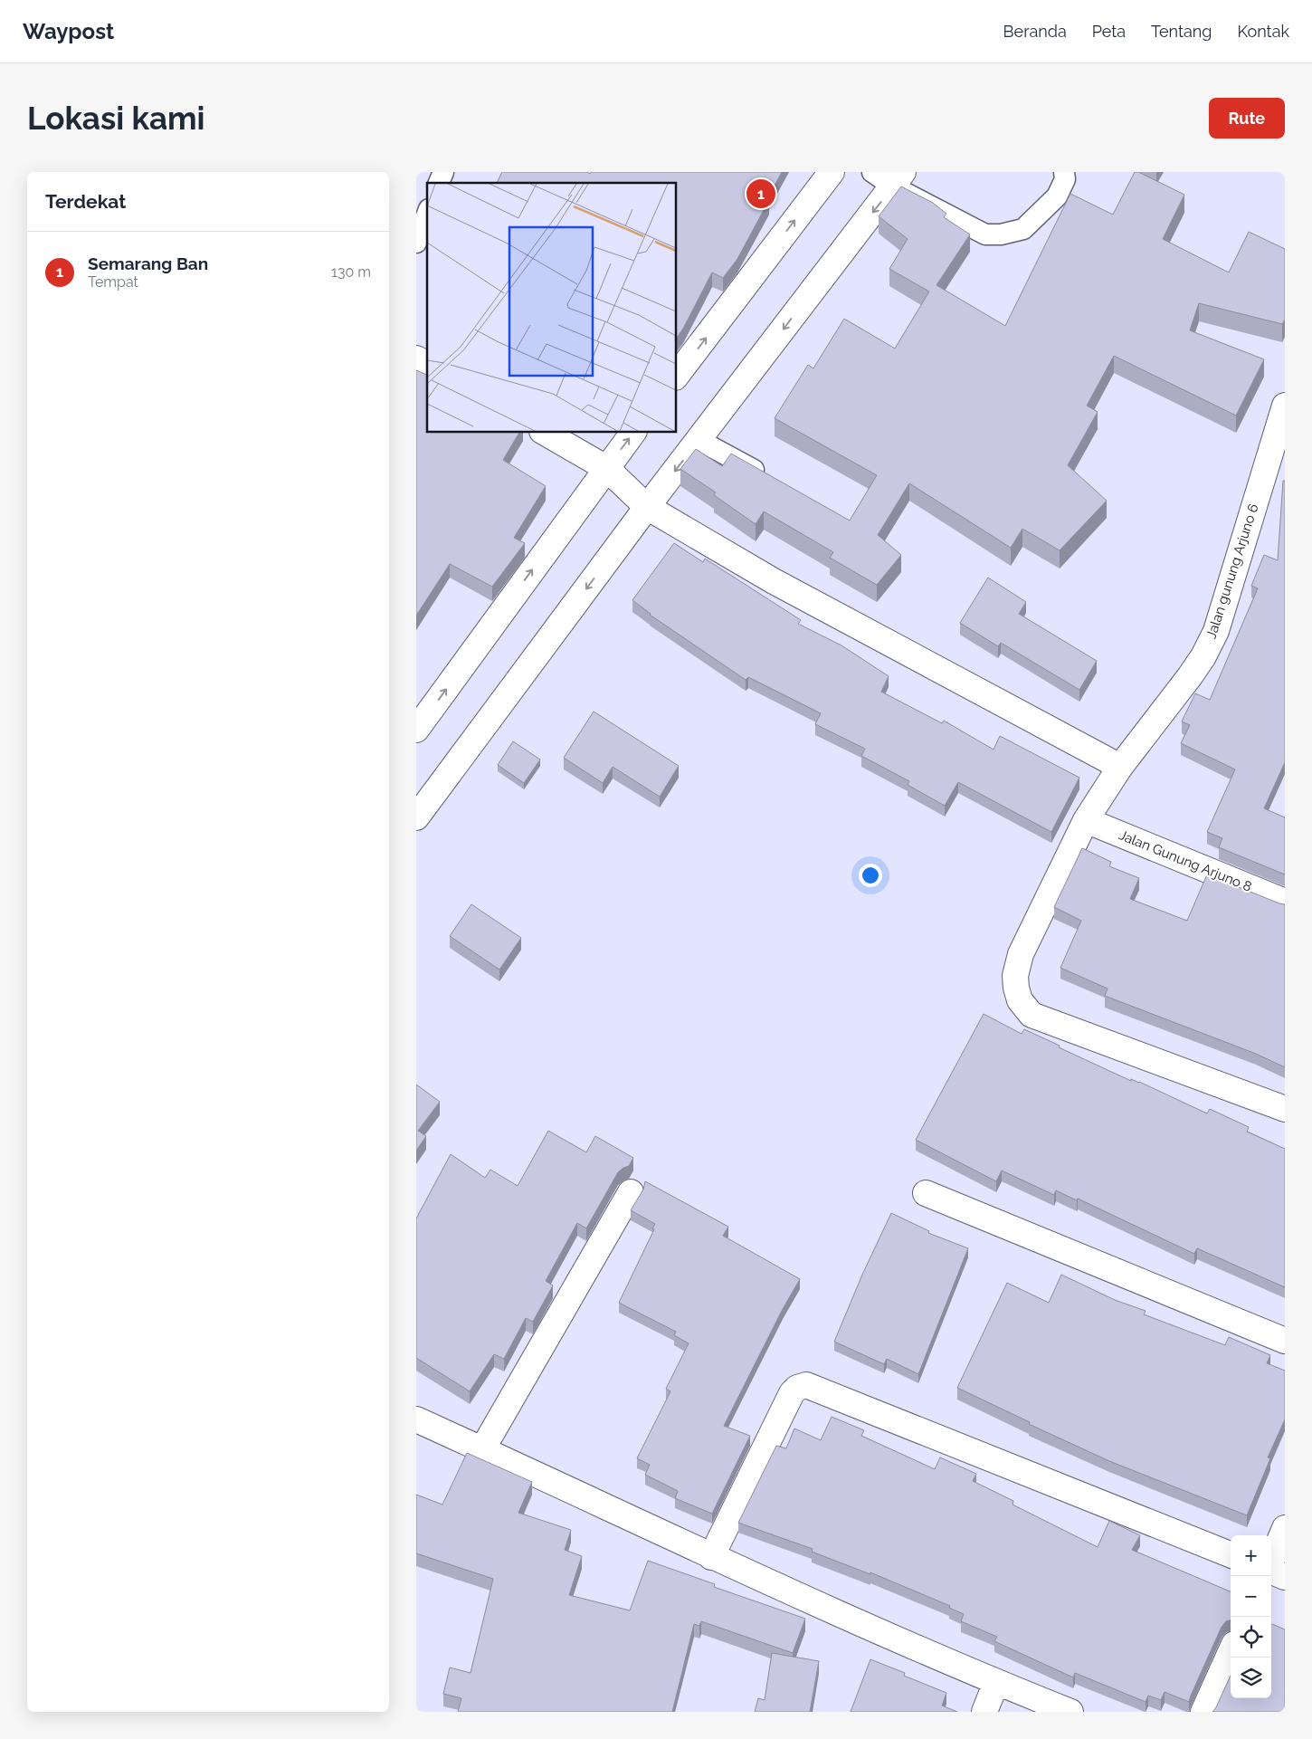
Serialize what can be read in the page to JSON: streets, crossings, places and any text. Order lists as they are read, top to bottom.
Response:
{
  "streets": {
    "street": ["Jalan gunung Arjuno 6", "Jalan Gunung Arjuno 8"]
  },
  "crossings": [
    ["Jalan gunung Arjuno 6", "Jalan Gunung Arjuno 8"]
  ],
  "page": {
    "header": "Waypost",
    "nav": [
      "Beranda",
      "Peta",
      "Tentang",
      "Kontak"
    ],
    "buttons": "Rute",
    "title": "Lokasi kami",
    "heading": "Terdekat",
    "pins": "1",
    "list": [
      {
        "mark": "1",
        "name": "Semarang Ban",
        "note": "Tempat",
        "value": "130 m"
      }
    ],
    "map_buttons": ["+", "−"]
  }
}
